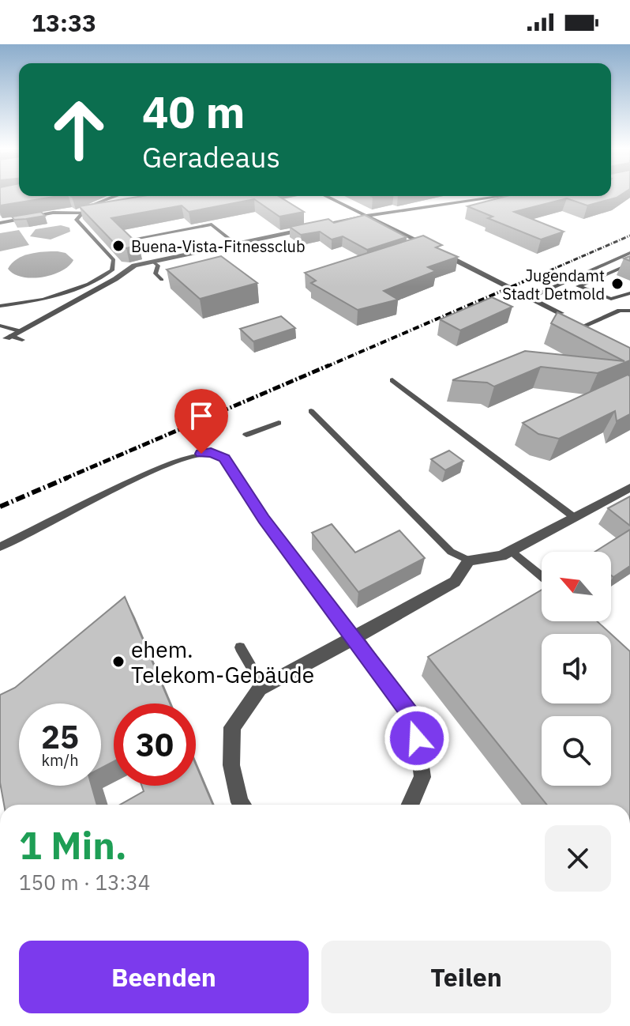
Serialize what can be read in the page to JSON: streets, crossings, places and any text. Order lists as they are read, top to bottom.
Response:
{
  "places": ["Buena-Vista-Fitnessclub", "Jugendamt Stadt Detmold", "ehem. Telekom-Gebäude"],
  "north": "top left",
  "page": {
    "status": "13:33",
    "turn": ["40 m", "Geradeaus"],
    "speed": "25 km/h",
    "limit": "30",
    "heading": ["1 Min.", "150 m · 13:34"],
    "buttons": ["Beenden", "Teilen"]
  }
}
